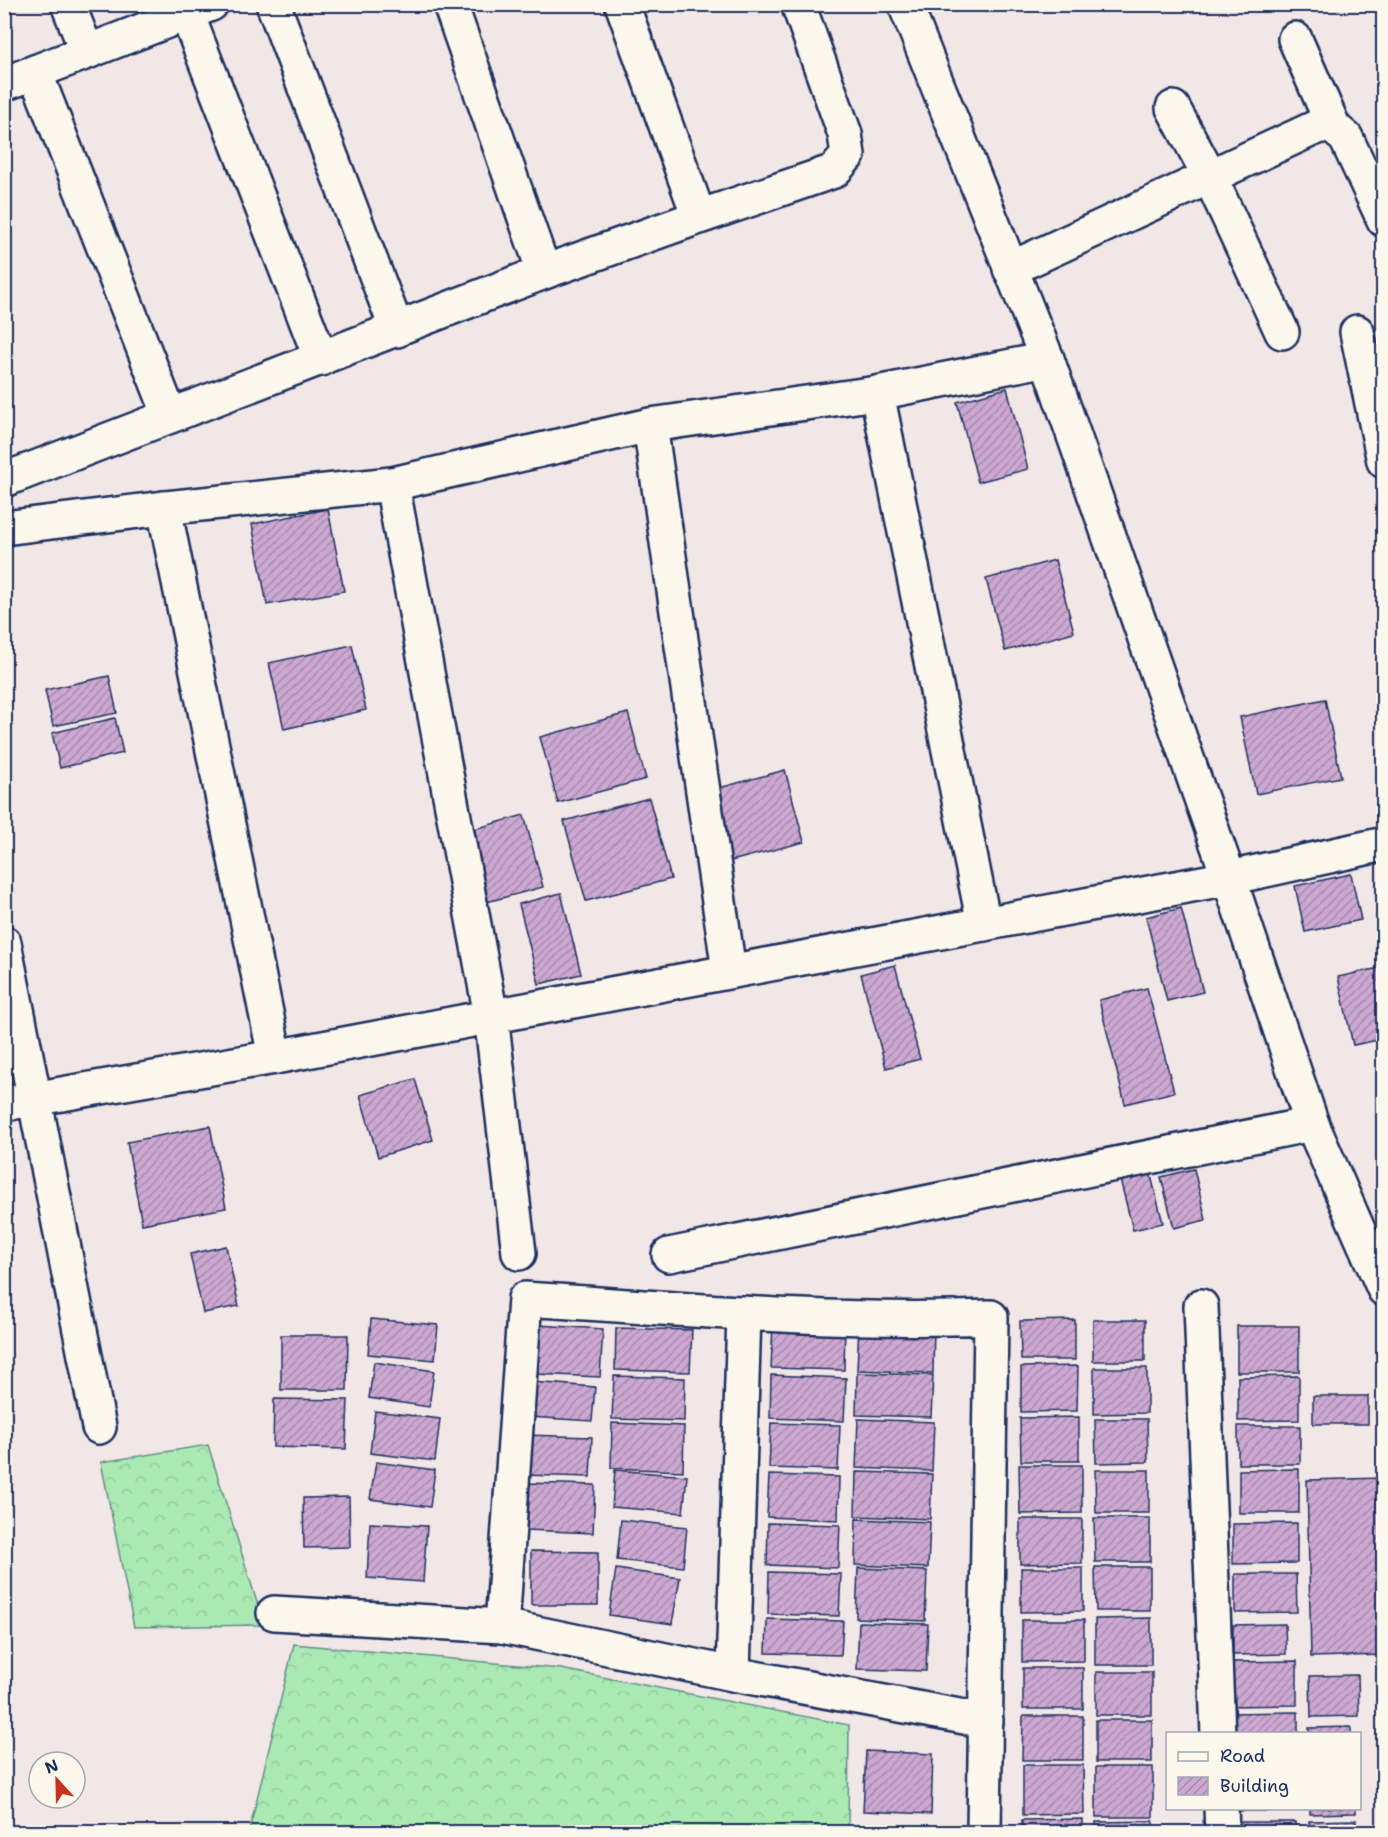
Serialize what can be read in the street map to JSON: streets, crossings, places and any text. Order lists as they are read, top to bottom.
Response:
{
  "legend": ["Road", "Building"],
  "north": "top"
}
